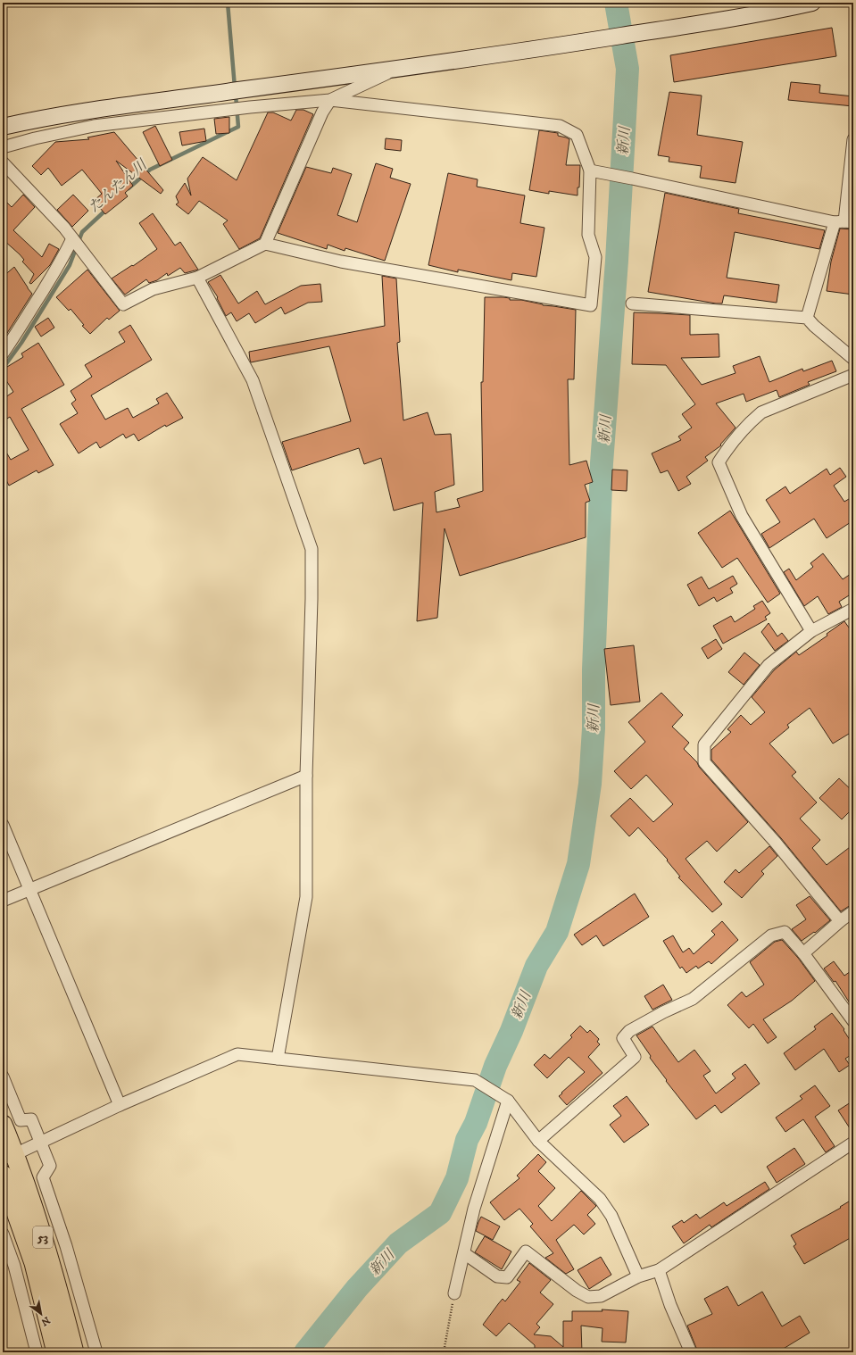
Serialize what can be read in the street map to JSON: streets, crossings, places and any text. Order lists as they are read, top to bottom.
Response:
{
  "streets": {
    "main road": ["53"]
  },
  "water": ["新川", "たんたん川"],
  "north": "bottom right"
}
